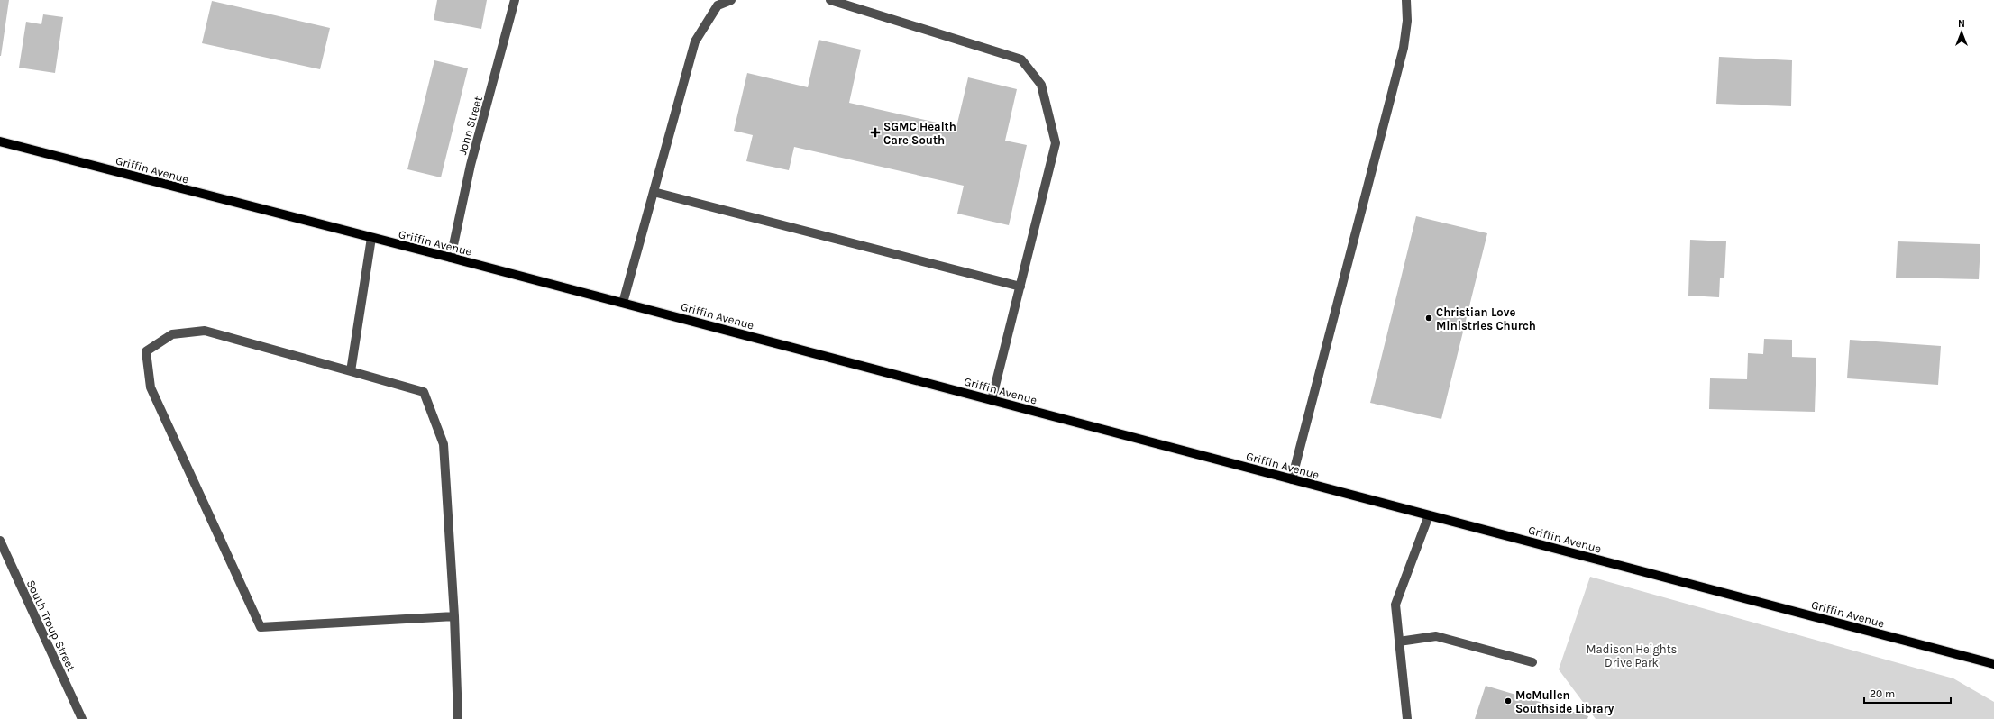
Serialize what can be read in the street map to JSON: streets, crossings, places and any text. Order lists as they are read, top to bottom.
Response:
{
  "streets": {
    "main road": ["Griffin Avenue"],
    "street": ["John Street", "South Troup Street"]
  },
  "crossings": [
    ["John Street", "Griffin Avenue"]
  ],
  "parks": ["Madison Heights Drive Park"],
  "places": {
    "health": ["SGMC Health Care South"],
    "other": ["Christian Love Ministries Church", "McMullen Southside Library"]
  },
  "scale_bar": "20 m",
  "north": "top"
}
